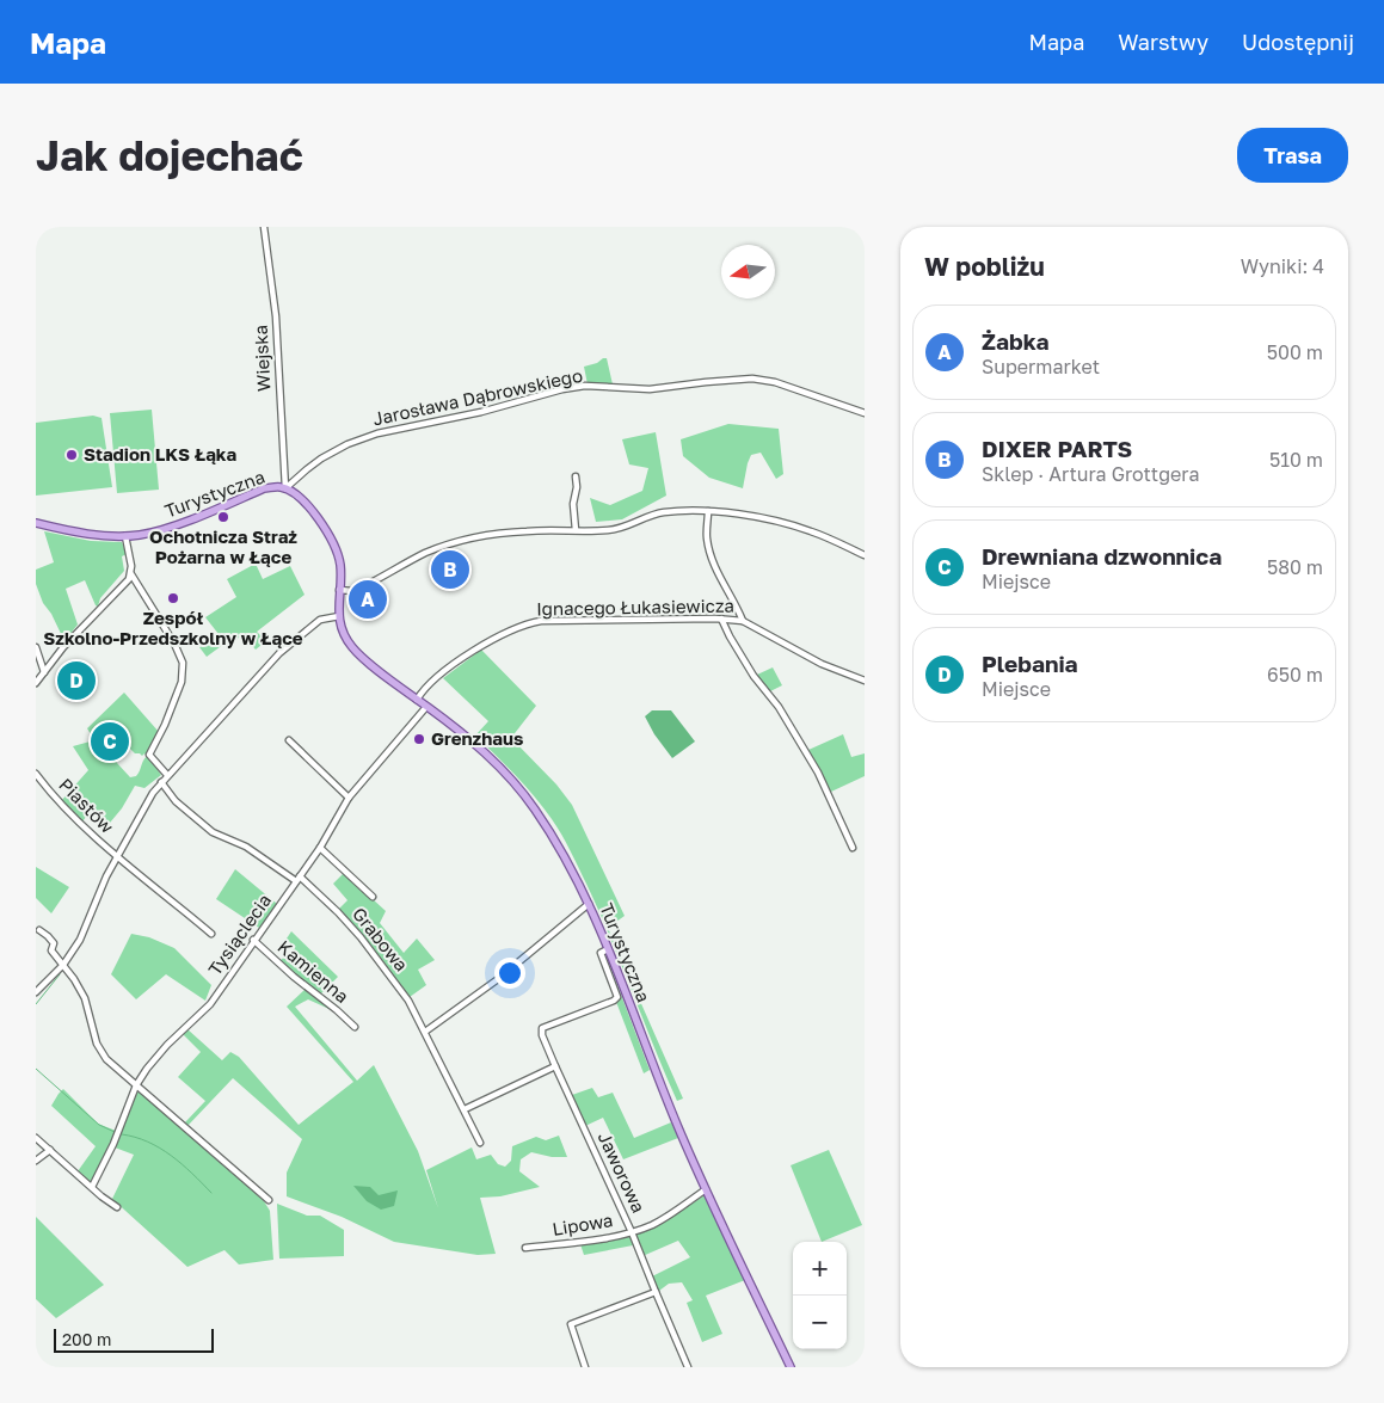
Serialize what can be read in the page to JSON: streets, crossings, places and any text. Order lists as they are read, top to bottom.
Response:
{
  "streets": {
    "main road": ["Turystyczna"],
    "street": [
      "Wiejska",
      "Jarosława Dąbrowskiego",
      "Ignacego Łukasiewicza",
      "Piastów",
      "Tysiąclecia",
      "Grabowa",
      "Kamienna",
      "Jaworowa",
      "Lipowa"
    ]
  },
  "crossings": [
    ["Wiejska", "Jarosława Dąbrowskiego"],
    ["Wiejska", "Turystyczna"],
    ["Jarosława Dąbrowskiego", "Turystyczna"],
    ["Turystyczna", "Ignacego Łukasiewicza"],
    ["Turystyczna", "Tysiąclecia"],
    ["Turystyczna", "Jaworowa"],
    ["Turystyczna", "Lipowa"],
    ["Tysiąclecia", "Grabowa"],
    ["Tysiąclecia", "Kamienna"],
    ["Jaworowa", "Lipowa"]
  ],
  "places": [
    "Stadion LKS Łąka",
    "Ochotnicza Straż Pożarna w Łące",
    "Zespół Szkolno-Przedszkolny w Łące",
    "Grenzhaus"
  ],
  "scale_bar": "200 m",
  "north": "left",
  "page": {
    "header": "Mapa",
    "nav": ["Mapa", "Warstwy", "Udostępnij"],
    "buttons": "Trasa",
    "title": "Jak dojechać",
    "heading": ["W pobliżu", "Wyniki: 4"],
    "list": [
      {
        "mark": "A",
        "name": "Żabka",
        "note": "Supermarket",
        "value": "500 m"
      },
      {
        "mark": "B",
        "name": "DIXER PARTS",
        "note": "Sklep · Artura Grottgera",
        "value": "510 m"
      },
      {
        "mark": "C",
        "name": "Drewniana dzwonnica",
        "note": "Miejsce",
        "value": "580 m"
      },
      {
        "mark": "D",
        "name": "Plebania",
        "note": "Miejsce",
        "value": "650 m"
      }
    ],
    "pins": [
      "B",
      "A",
      "D",
      "C"
    ],
    "map_buttons": ["+", "−"],
    "scale": "200 m"
  }
}
